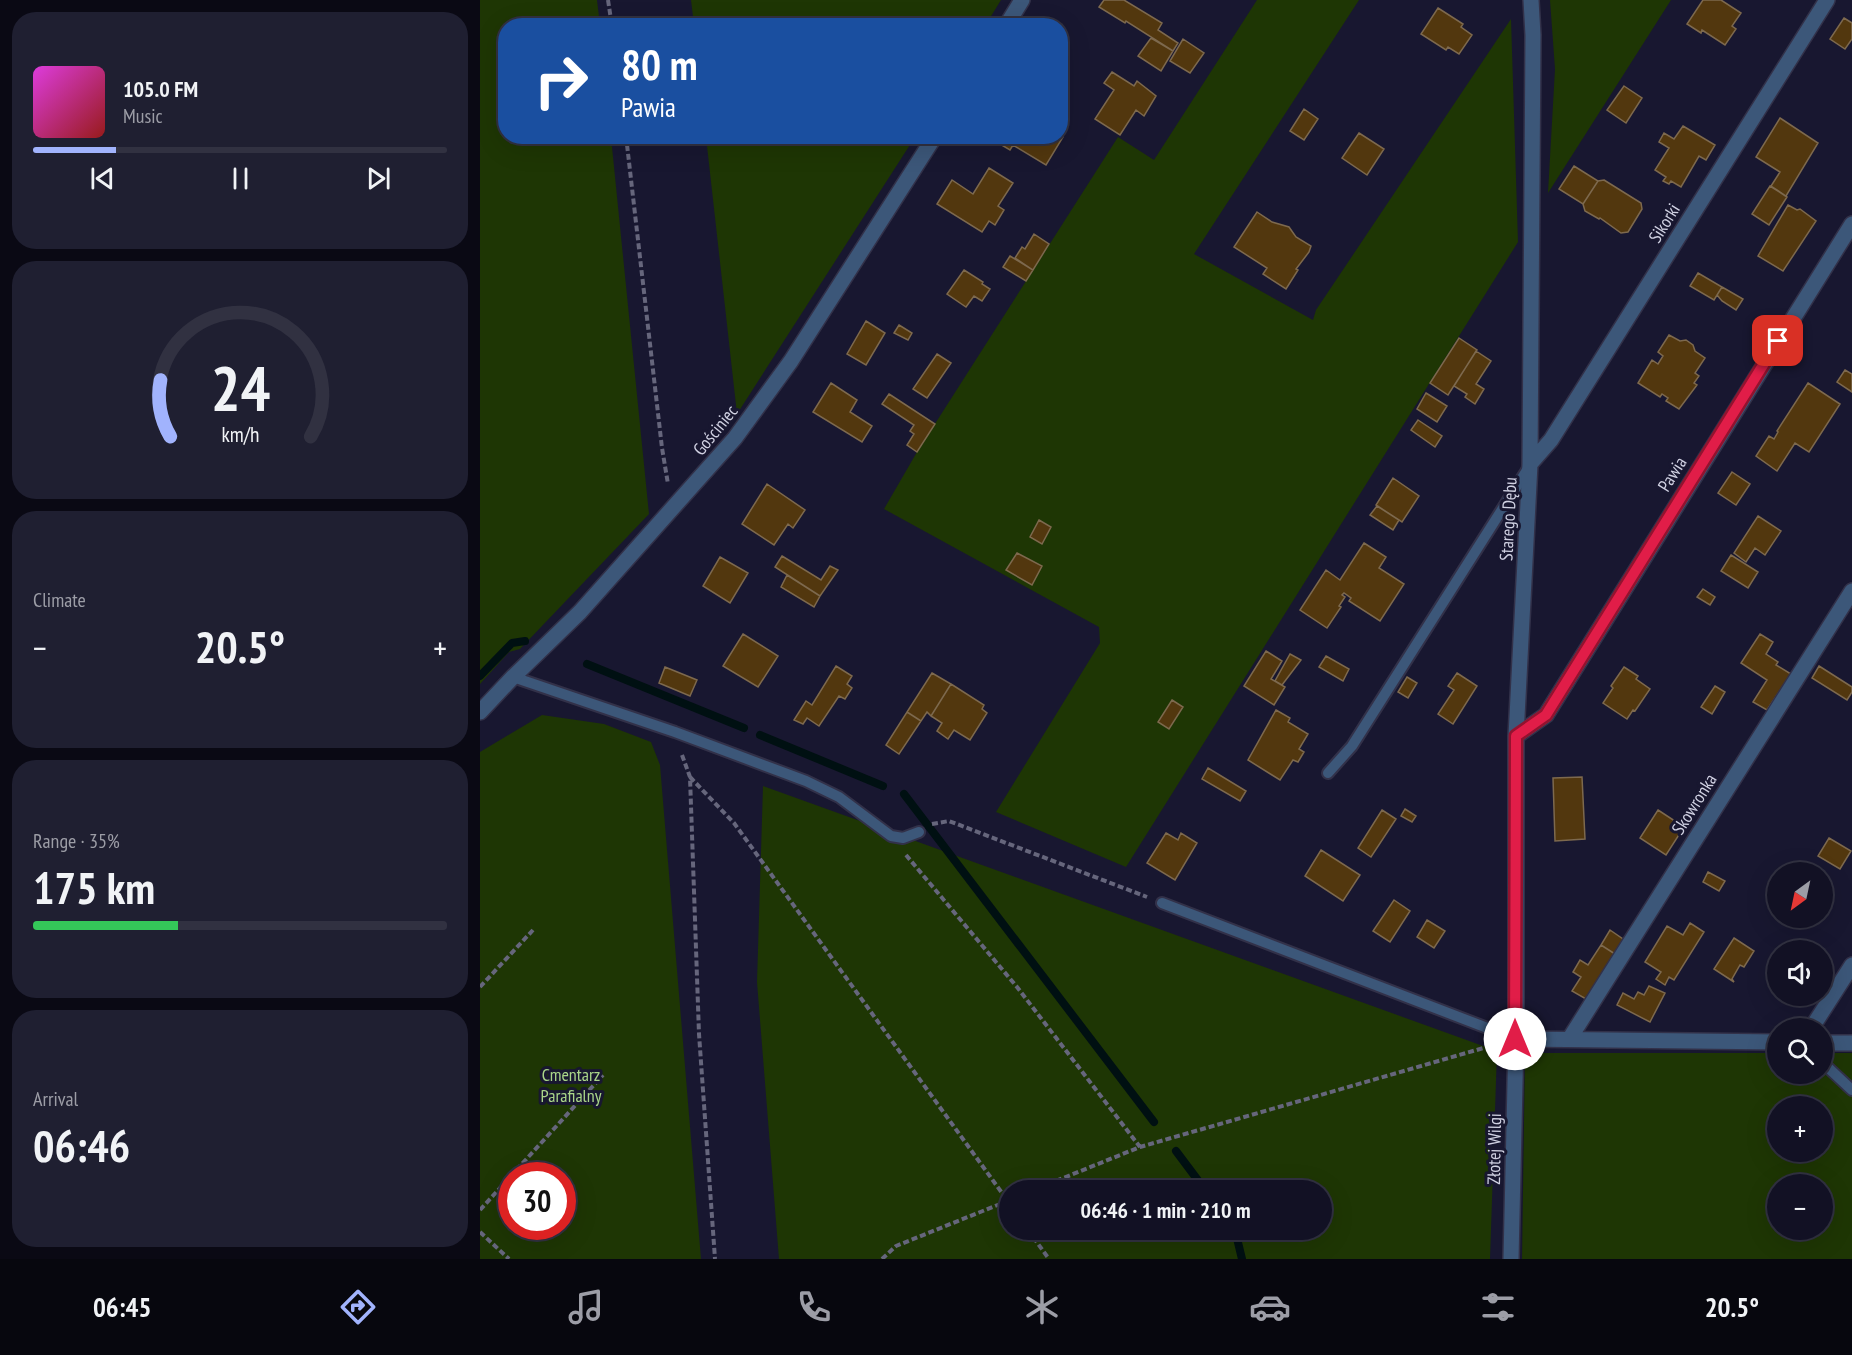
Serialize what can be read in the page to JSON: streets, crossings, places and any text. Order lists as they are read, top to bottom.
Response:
{
  "streets": {
    "street": [
      "Sikorki",
      "Gościniec",
      "Pawia",
      "Starego Dębu",
      "Skowronka",
      "Złotej Wilgi"
    ]
  },
  "crossings": [
    ["Sikorki", "Starego Dębu"],
    ["Pawia", "Starego Dębu"],
    ["Starego Dębu", "Złotej Wilgi"]
  ],
  "parks": ["Cmentarz Parafialny"],
  "north": "bottom left",
  "page": {
    "turn": ["80 m", "Pawia"],
    "song": ["105.0 FM", "Music"],
    "tile": [
      "Climate",
      ["Range · 35%", "175 km"],
      ["Arrival", "06:46"]
    ],
    "heat": ["−", "20.5°", "+"],
    "map_buttons": ["+", "−"],
    "limit": "30",
    "trip": "06:46 · 1 min · 210 m",
    "tabs": ["06:45", "20.5°"],
    "gauge": ["24", "km/h"]
  }
}
